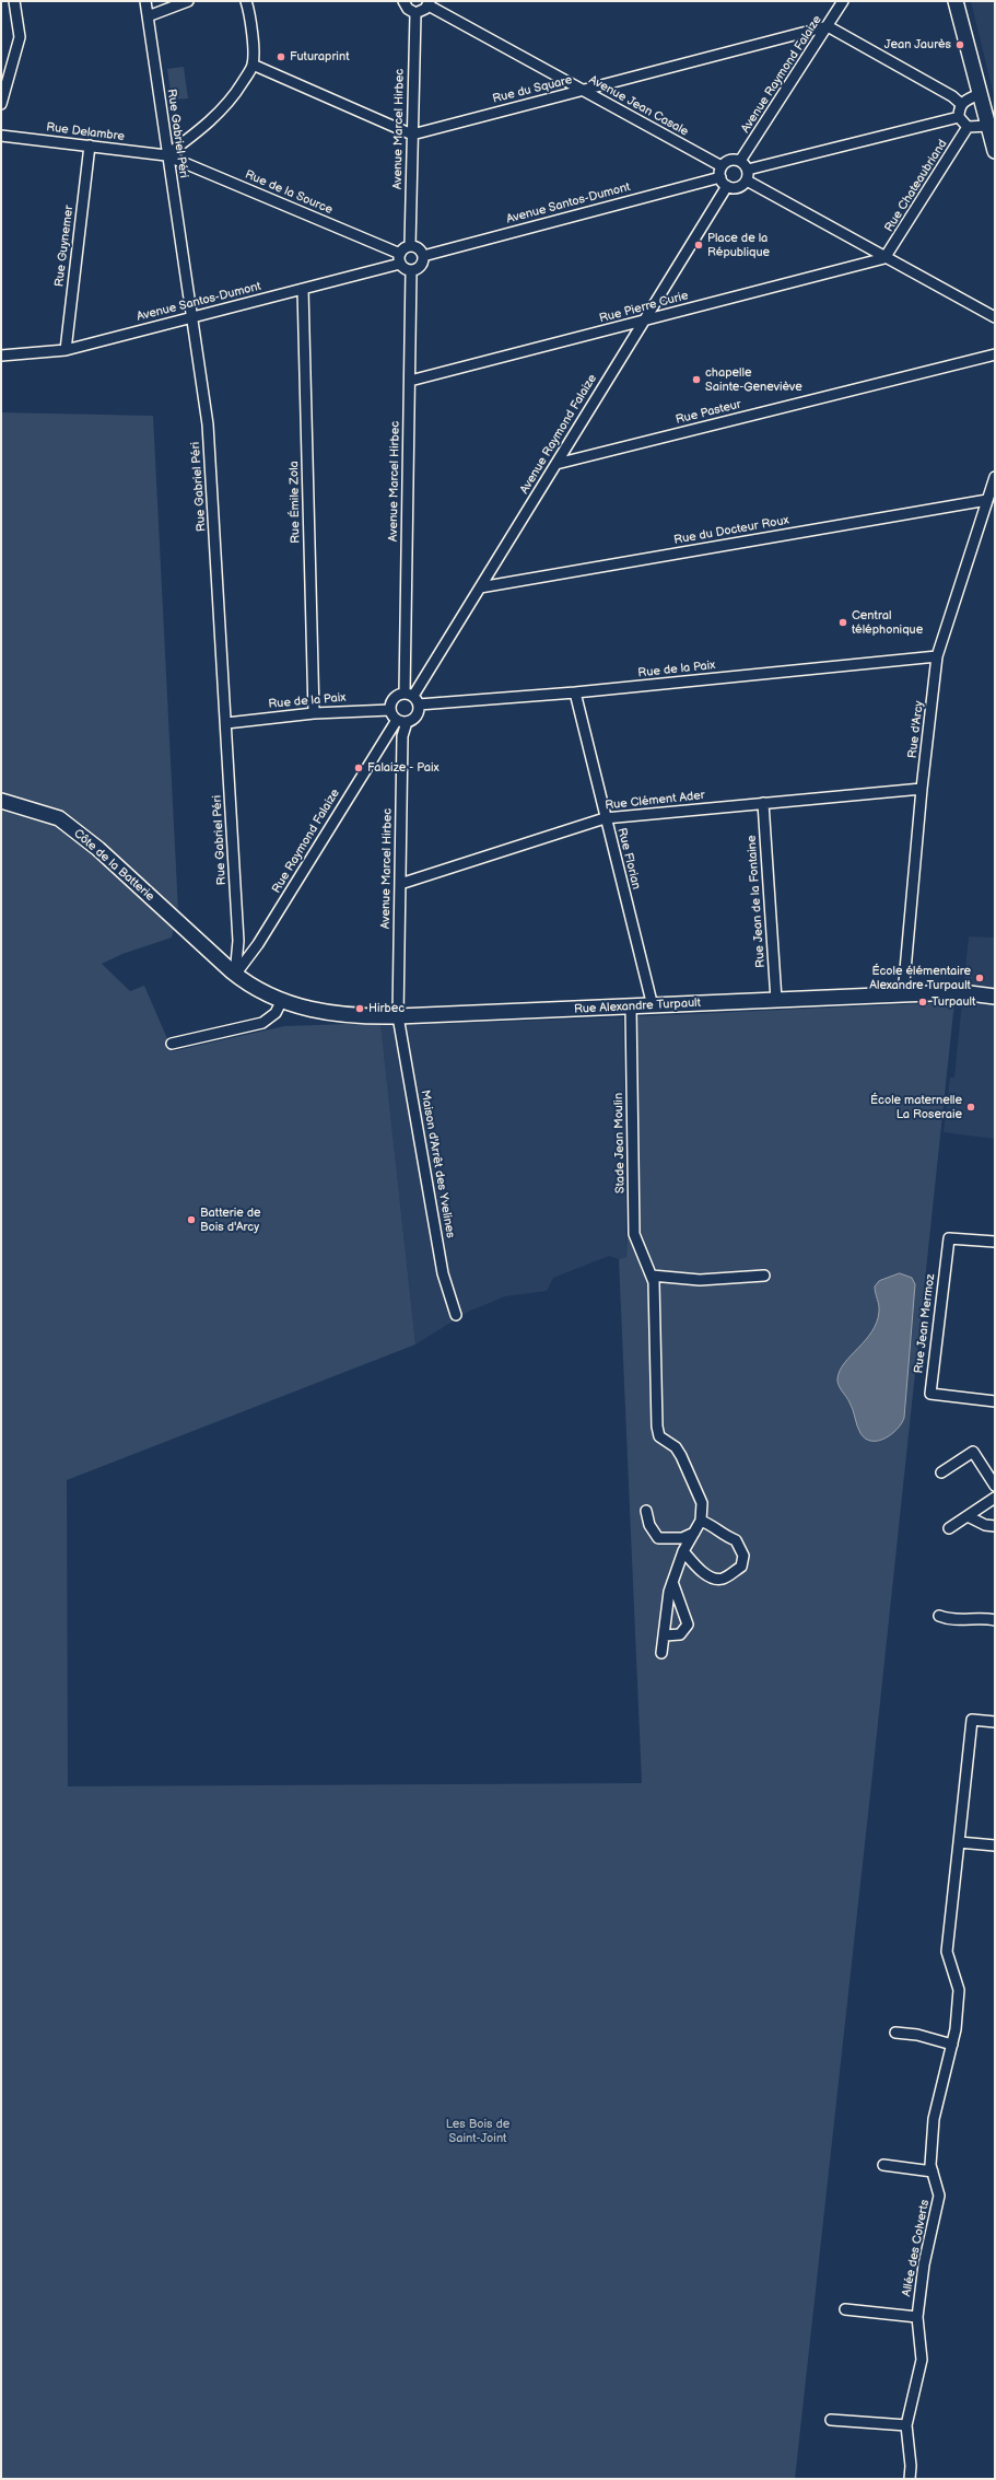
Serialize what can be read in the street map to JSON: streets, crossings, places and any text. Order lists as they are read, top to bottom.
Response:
{
  "streets": {
    "main road": ["Côte de la Batterie", "Rue Alexandre Turpault"],
    "street": [
      "Avenue Raymond Falaize",
      "Rue du Square",
      "Avenue Jean Casale",
      "Avenue Marcel Hirbec",
      "Rue Delambre",
      "Rue Gabriel Péri",
      "Rue Chateaubriand",
      "Rue de la Source",
      "Avenue Santos-Dumont",
      "Rue Guynemer",
      "Rue Pierre Curie",
      "Rue Pasteur",
      "Rue Émile Zola",
      "Rue du Docteur Roux",
      "Rue de la Paix",
      "Rue d'Arcy",
      "Rue Clément Ader",
      "Rue Raymond Falaize",
      "Rue Florian",
      "Rue Jean de la Fontaine",
      "Stade Jean Moulin",
      "Maison d'Arrêt des Yvelines",
      "Rue Jean Mermoz",
      "Allée des Colverts"
    ]
  },
  "crossings": [
    ["Avenue Raymond Falaize", "Rue du Square"],
    ["Avenue Raymond Falaize", "Avenue Jean Casale"],
    ["Avenue Raymond Falaize", "Avenue Marcel Hirbec"],
    ["Avenue Raymond Falaize", "Avenue Santos-Dumont"],
    ["Avenue Raymond Falaize", "Rue Pierre Curie"],
    ["Avenue Raymond Falaize", "Rue Pasteur"],
    ["Avenue Raymond Falaize", "Rue du Docteur Roux"],
    ["Avenue Raymond Falaize", "Rue de la Paix"],
    ["Avenue Raymond Falaize", "Rue Raymond Falaize"],
    ["Rue du Square", "Avenue Jean Casale"],
    ["Rue du Square", "Avenue Marcel Hirbec"],
    ["Avenue Jean Casale", "Avenue Santos-Dumont"],
    ["Avenue Marcel Hirbec", "Rue de la Source"],
    ["Avenue Marcel Hirbec", "Avenue Santos-Dumont"],
    ["Avenue Marcel Hirbec", "Rue Pierre Curie"],
    ["Avenue Marcel Hirbec", "Rue de la Paix"],
    ["Avenue Marcel Hirbec", "Rue Clément Ader"],
    ["Avenue Marcel Hirbec", "Rue Raymond Falaize"],
    ["Avenue Marcel Hirbec", "Rue Alexandre Turpault"],
    ["Avenue Marcel Hirbec", "Maison d'Arrêt des Yvelines"],
    ["Rue Delambre", "Rue Gabriel Péri"],
    ["Rue Delambre", "Rue de la Source"],
    ["Rue Delambre", "Rue Guynemer"],
    ["Rue Gabriel Péri", "Rue de la Source"],
    ["Rue Gabriel Péri", "Avenue Santos-Dumont"],
    ["Rue Gabriel Péri", "Rue de la Paix"],
    ["Rue Gabriel Péri", "Rue Raymond Falaize"],
    ["Rue Gabriel Péri", "Rue Alexandre Turpault"],
    ["Rue Chateaubriand", "Rue Pierre Curie"],
    ["Rue de la Source", "Avenue Santos-Dumont"],
    ["Avenue Santos-Dumont", "Rue Guynemer"],
    ["Avenue Santos-Dumont", "Rue Émile Zola"],
    ["Rue Émile Zola", "Rue de la Paix"],
    ["Rue du Docteur Roux", "Rue d'Arcy"],
    ["Rue de la Paix", "Rue d'Arcy"],
    ["Rue de la Paix", "Rue Raymond Falaize"],
    ["Rue de la Paix", "Rue Florian"],
    ["Rue d'Arcy", "Rue Clément Ader"],
    ["Rue d'Arcy", "Rue Alexandre Turpault"],
    ["Rue Clément Ader", "Rue Florian"],
    ["Rue Clément Ader", "Rue Jean de la Fontaine"],
    ["Rue Raymond Falaize", "Rue Alexandre Turpault"],
    ["Rue Florian", "Rue Alexandre Turpault"],
    ["Côte de la Batterie", "Rue Alexandre Turpault"],
    ["Rue Jean de la Fontaine", "Rue Alexandre Turpault"],
    ["Rue Alexandre Turpault", "Stade Jean Moulin"],
    ["Rue Alexandre Turpault", "Maison d'Arrêt des Yvelines"]
  ],
  "parks": ["Les Bois de Saint-Joint"],
  "places": [
    "Jean Jaurès",
    "Futuraprint",
    "Place de la République",
    "chapelle Sainte-Geneviève",
    "Central téléphonique",
    "Falaize - Paix",
    "École élémentaire Alexandre Turpault",
    "Turpault",
    "Hirbec",
    "École maternelle La Roseraie",
    "Batterie de Bois d'Arcy"
  ]
}
